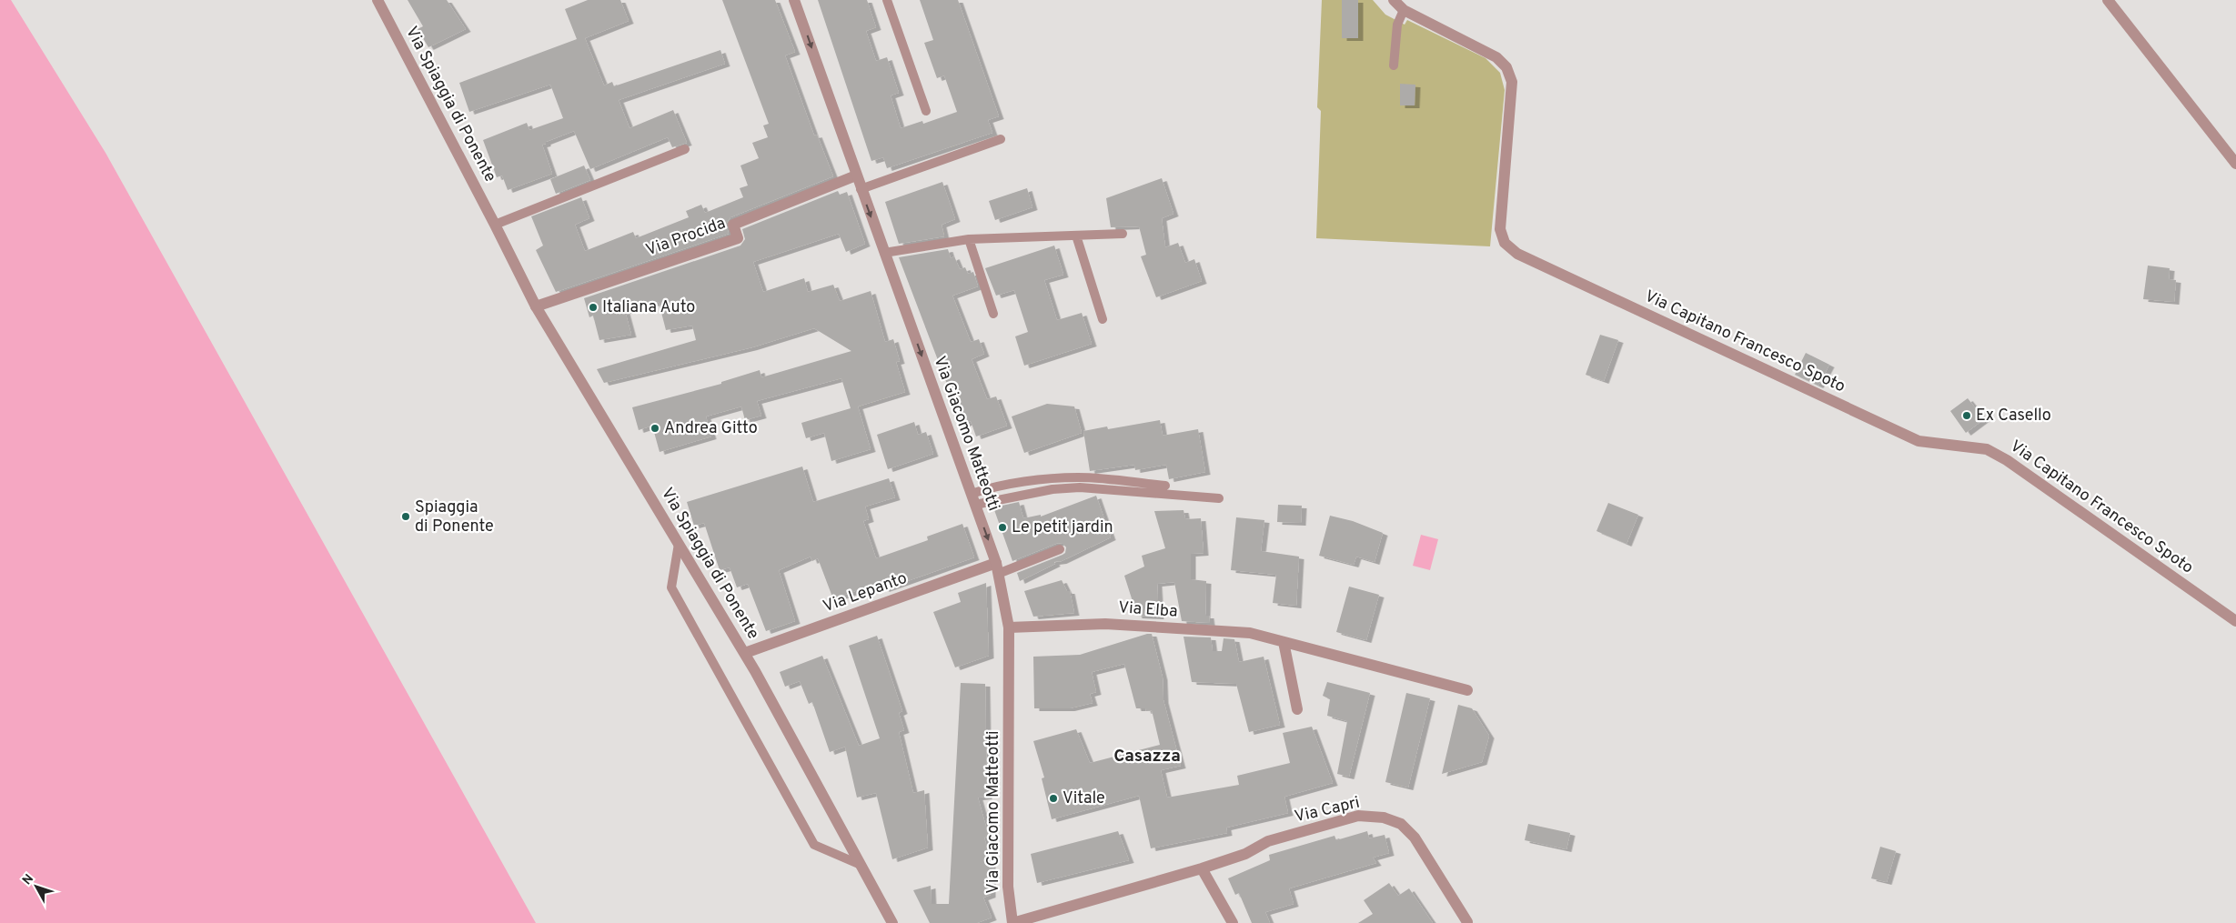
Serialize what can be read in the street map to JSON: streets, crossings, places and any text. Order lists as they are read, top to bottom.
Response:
{
  "streets": {
    "street": [
      "Via Spiaggia di Ponente",
      "Via Procida",
      "Via Capitano Francesco Spoto",
      "Via Giacomo Matteotti",
      "Via Lepanto",
      "Via Elba",
      "Via Capri"
    ]
  },
  "crossings": [
    ["Via Spiaggia di Ponente", "Via Procida"],
    ["Via Spiaggia di Ponente", "Via Lepanto"],
    ["Via Procida", "Via Giacomo Matteotti"],
    ["Via Giacomo Matteotti", "Via Lepanto"],
    ["Via Giacomo Matteotti", "Via Elba"],
    ["Via Giacomo Matteotti", "Via Capri"]
  ],
  "one_way": ["Via Giacomo Matteotti"],
  "districts": ["Casazza"],
  "places": [
    "Italiana Auto",
    "Ex Casello",
    "Andrea Gitto",
    "Spiaggia di Ponente",
    "Le petit jardin",
    "Vitale"
  ],
  "north": "top left"
}
